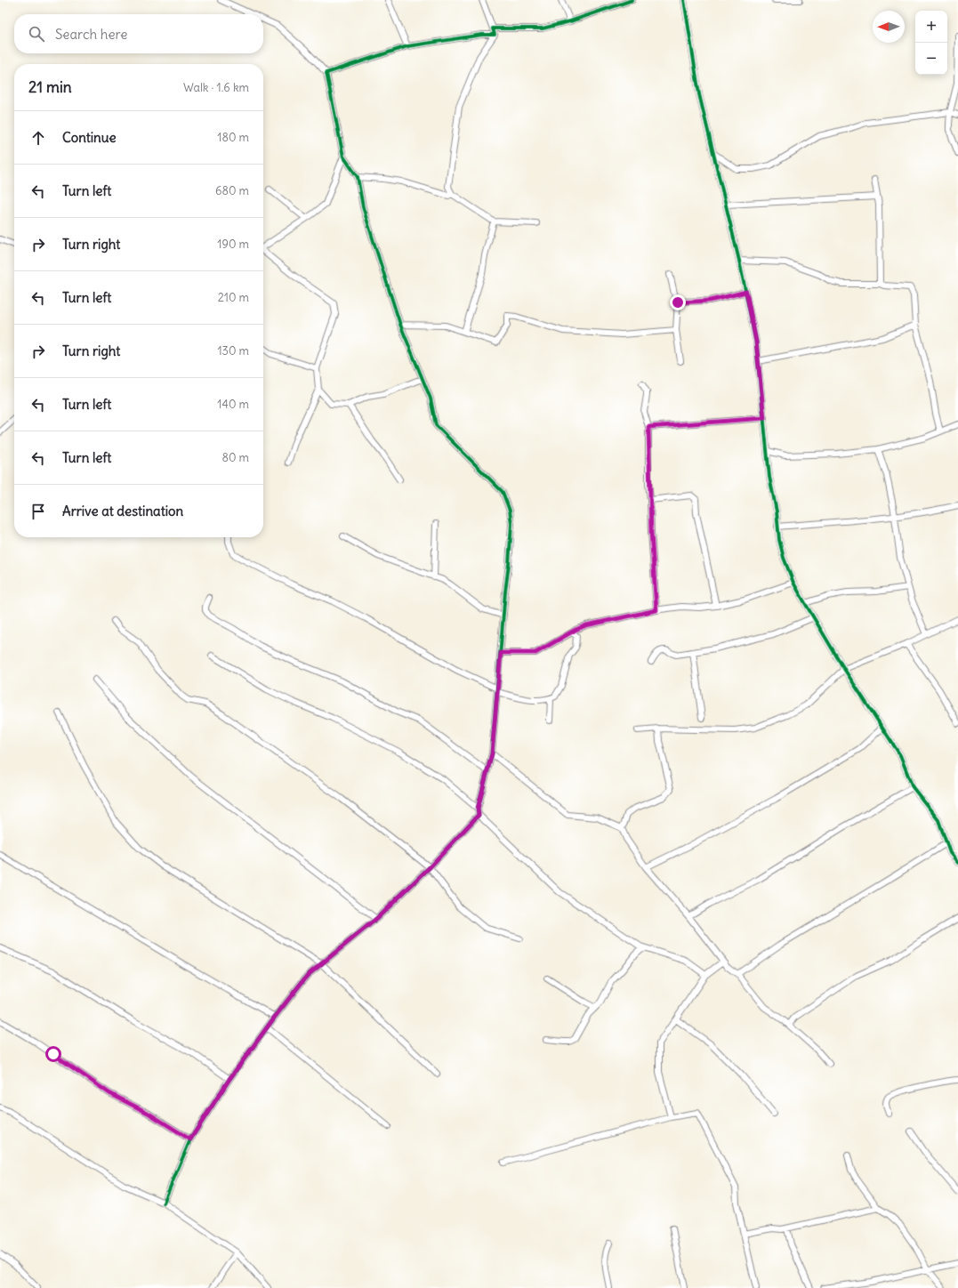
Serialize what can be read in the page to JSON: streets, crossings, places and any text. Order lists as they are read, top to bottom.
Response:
{
  "north": "left",
  "page": {
    "map_buttons": ["+", "−"],
    "search": "Search here",
    "heading": ["21 min", "Walk · 1.6 km"],
    "list": [
      ["Continue", "180 m"],
      ["Turn left", "680 m"],
      ["Turn right", "190 m"],
      ["Turn left", "210 m"],
      ["Turn right", "130 m"],
      ["Turn left", "140 m"],
      ["Turn left", "80 m"],
      "Arrive at destination"
    ]
  }
}
